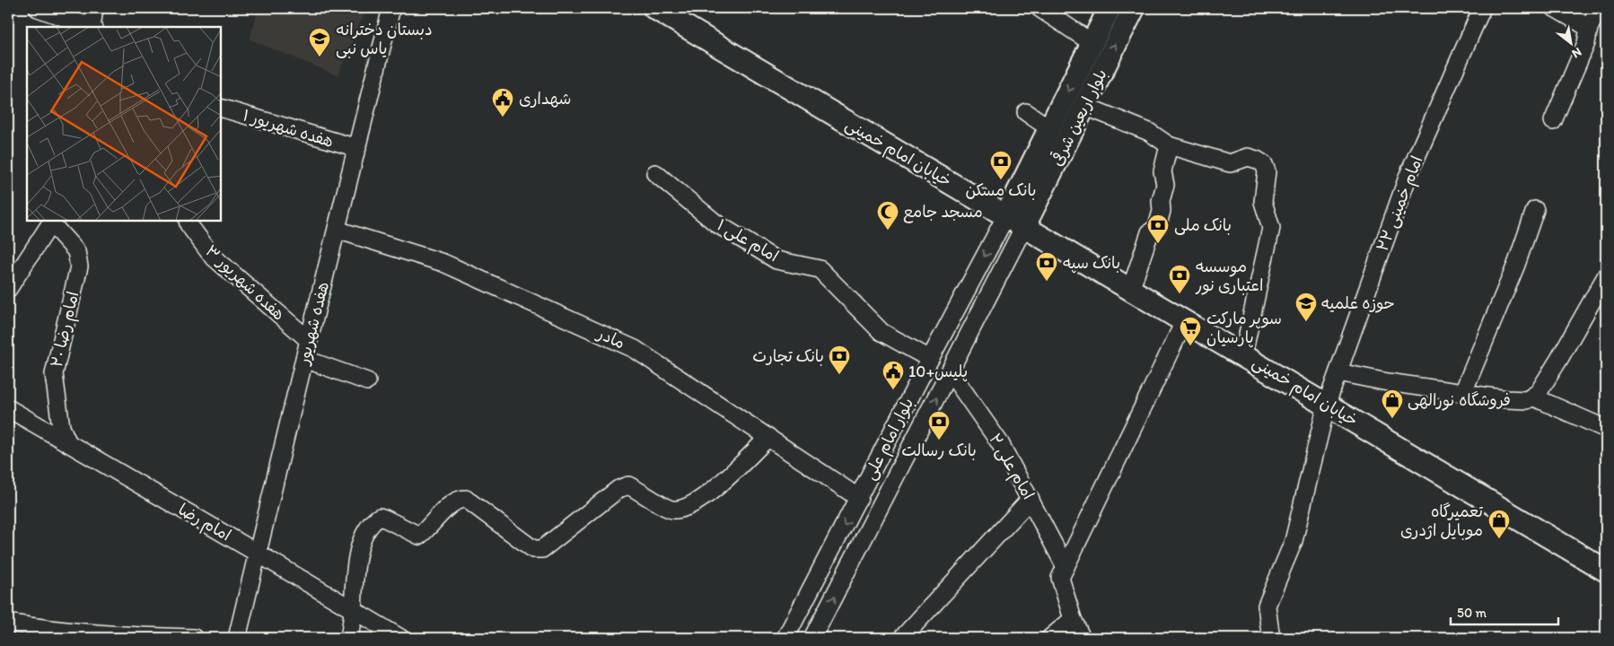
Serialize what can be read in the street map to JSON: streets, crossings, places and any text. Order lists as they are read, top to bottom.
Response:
{
  "streets": {
    "main road": ["بلوار اربعین شرقی", "خیابان امام خمینی"],
    "street": [
      "هفده شهریور ۱",
      "امام خمینی ۲۲",
      "امام علی ۱",
      "هفده شهریور ۳",
      "هفده شهریور",
      "امام رضا ۲۰",
      "مادر",
      "بلوار امام علی",
      "امام علی ۲",
      "امام رضا"
    ]
  },
  "crossings": [
    ["بلوار اربعین شرقی", "خیابان امام خمینی"],
    ["بلوار اربعین شرقی", "بلوار امام علی"],
    ["هفده شهریور ۱", "هفده شهریور"],
    ["خیابان امام خمینی", "امام خمینی ۲۲"],
    ["خیابان امام خمینی", "بلوار امام علی"],
    ["امام علی ۱", "بلوار امام علی"],
    ["هفده شهریور ۳", "هفده شهریور"],
    ["هفده شهریور", "مادر"],
    ["هفده شهریور", "امام رضا"],
    ["امام رضا ۲۰", "امام رضا"],
    ["مادر", "بلوار امام علی"],
    ["بلوار امام علی", "امام علی ۲"]
  ],
  "places": {
    "school or university": ["دبستان دخترانه یاس نبی", "حوزه علمیه"],
    "public building": ["شهداری", "پلیس+10"],
    "bank": [
      "بانک مسکن",
      "بانک ملی",
      "بانک سپه",
      "موسسه اعتباری نور",
      "بانک تجارت",
      "بانک رسالت"
    ],
    "mosque": ["مسجد جامع"],
    "supermarket": ["سوپر مارکت پارسیان"],
    "shop": ["فروشگاه نورالهی", "تعمیرگاه موبایل اژدری"]
  },
  "scale_bar": "50 m",
  "north": "bottom right"
}
